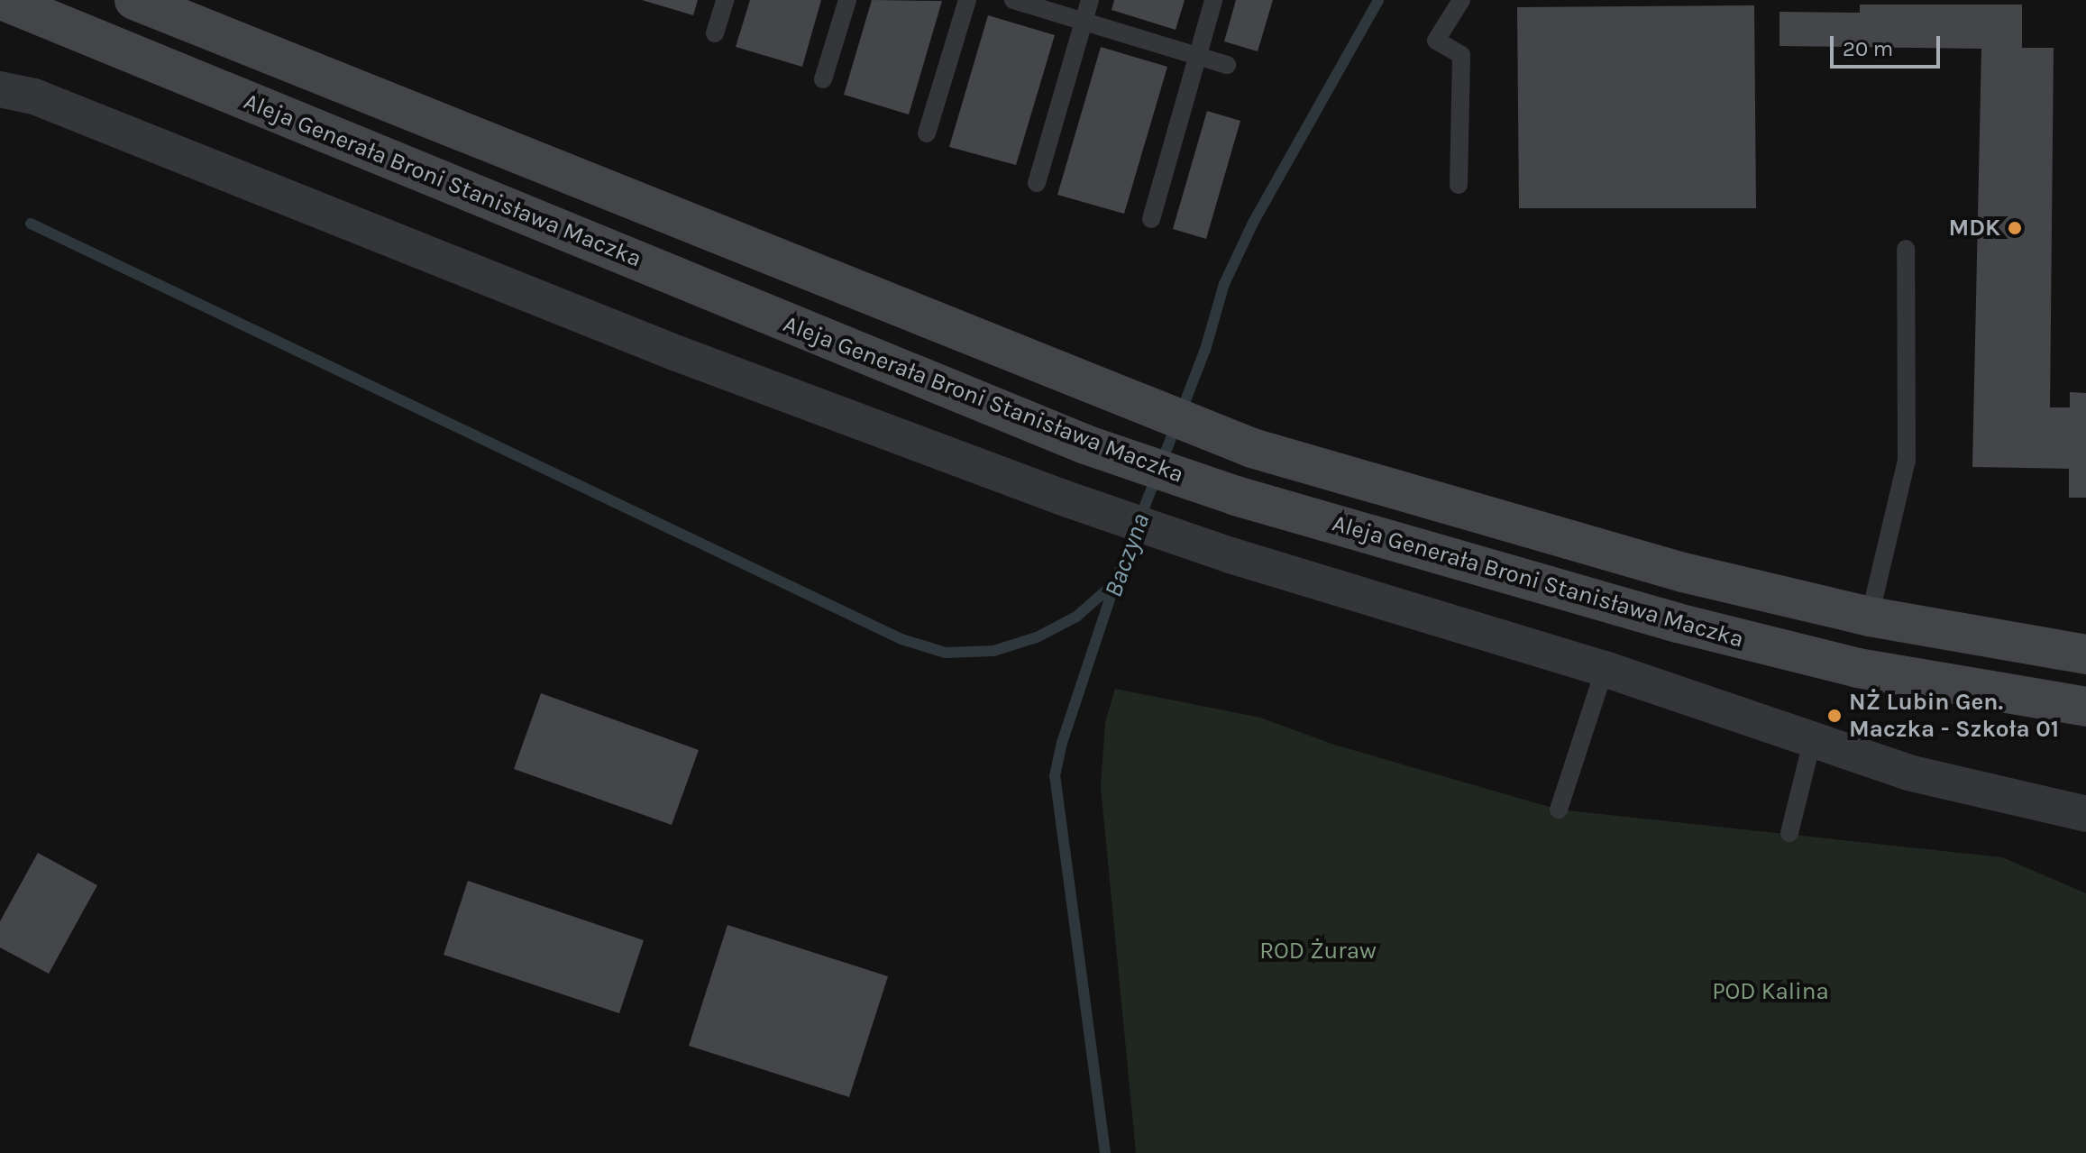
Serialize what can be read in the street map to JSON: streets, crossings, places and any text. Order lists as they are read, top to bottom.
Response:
{
  "streets": {
    "main road": ["Aleja Generała Broni Stanisława Maczka"]
  },
  "water": ["Baczyna"],
  "parks": ["ROD Żuraw", "POD Kalina"],
  "places": ["MDK", "NŻ Lubin Gen. Maczka - Szkoła 01"],
  "scale_bar": "20 m"
}
